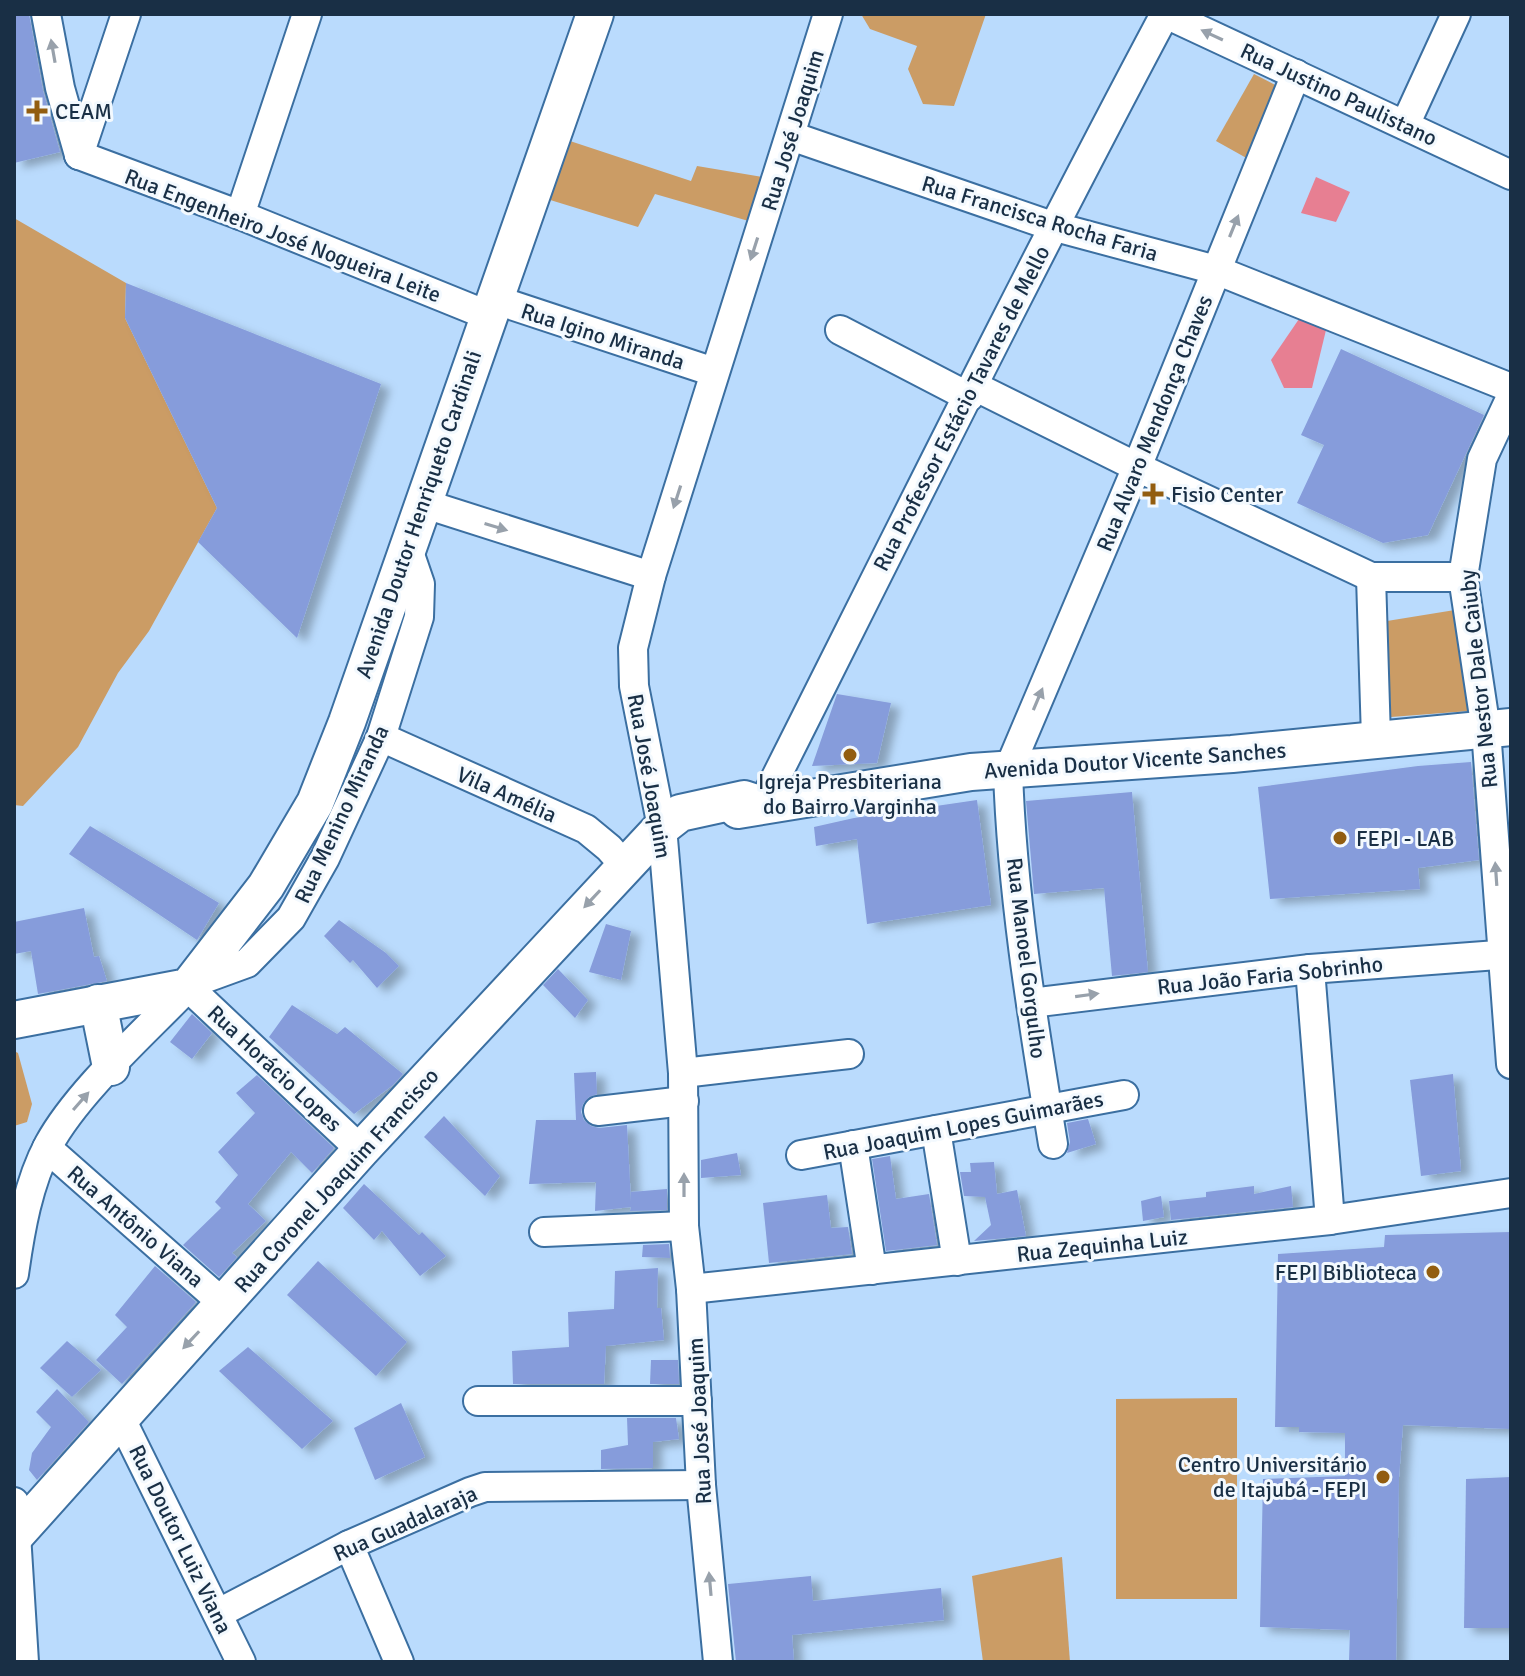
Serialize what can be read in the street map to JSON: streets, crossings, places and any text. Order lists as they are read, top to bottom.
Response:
{
  "streets": {
    "main road": ["Avenida Doutor Henriqueto Cardinali", "Avenida Doutor Vicente Sanches", "Rua Coronel Joaquim Francisco"],
    "street": [
      "Rua Justino Paulistano",
      "Rua José Joaquim",
      "Rua Francisca Rocha Faria",
      "Rua Engenheiro José Nogueira Leite",
      "Rua Igino Miranda",
      "Rua Professor Estácio Tavares de Mello",
      "Rua Alvaro Mendonça Chaves",
      "Rua Nestor Dale Caiuby",
      "Vila Amélia",
      "Rua Menino Miranda",
      "Rua Manoel Gorgulho",
      "Rua João Faria Sobrinho",
      "Rua Horácio Lopes",
      "Rua Joaquim Lopes Guimarães",
      "Rua Antônio Viana",
      "Rua Zequinha Luiz",
      "Rua Guadalaraja",
      "Rua Doutor Luiz Viana"
    ]
  },
  "crossings": [
    ["Rua Justino Paulistano", "Rua Professor Estácio Tavares de Mello"],
    ["Rua Justino Paulistano", "Rua Alvaro Mendonça Chaves"],
    ["Rua José Joaquim", "Rua Francisca Rocha Faria"],
    ["Rua José Joaquim", "Rua Igino Miranda"],
    ["Rua José Joaquim", "Avenida Doutor Vicente Sanches"],
    ["Rua José Joaquim", "Rua Coronel Joaquim Francisco"],
    ["Rua José Joaquim", "Rua Zequinha Luiz"],
    ["Rua José Joaquim", "Rua Guadalaraja"],
    ["Rua Francisca Rocha Faria", "Rua Professor Estácio Tavares de Mello"],
    ["Rua Francisca Rocha Faria", "Rua Alvaro Mendonça Chaves"],
    ["Rua Engenheiro José Nogueira Leite", "Rua Igino Miranda"],
    ["Rua Engenheiro José Nogueira Leite", "Avenida Doutor Henriqueto Cardinali"],
    ["Rua Igino Miranda", "Avenida Doutor Henriqueto Cardinali"],
    ["Rua Professor Estácio Tavares de Mello", "Avenida Doutor Vicente Sanches"],
    ["Rua Alvaro Mendonça Chaves", "Avenida Doutor Vicente Sanches"],
    ["Rua Alvaro Mendonça Chaves", "Rua Manoel Gorgulho"],
    ["Avenida Doutor Henriqueto Cardinali", "Rua Menino Miranda"],
    ["Avenida Doutor Henriqueto Cardinali", "Rua Horácio Lopes"],
    ["Rua Nestor Dale Caiuby", "Avenida Doutor Vicente Sanches"],
    ["Rua Nestor Dale Caiuby", "Rua João Faria Sobrinho"],
    ["Avenida Doutor Vicente Sanches", "Rua Manoel Gorgulho"],
    ["Avenida Doutor Vicente Sanches", "Rua Coronel Joaquim Francisco"],
    ["Vila Amélia", "Rua Menino Miranda"],
    ["Vila Amélia", "Rua Coronel Joaquim Francisco"],
    ["Rua Menino Miranda", "Rua Horácio Lopes"],
    ["Rua Manoel Gorgulho", "Rua João Faria Sobrinho"],
    ["Rua Manoel Gorgulho", "Rua Joaquim Lopes Guimarães"],
    ["Rua Horácio Lopes", "Rua Coronel Joaquim Francisco"],
    ["Rua Coronel Joaquim Francisco", "Rua Antônio Viana"],
    ["Rua Coronel Joaquim Francisco", "Rua Doutor Luiz Viana"],
    ["Rua Guadalaraja", "Rua Doutor Luiz Viana"]
  ],
  "one_way": [
    "Rua Justino Paulistano",
    "Rua Alvaro Mendonça Chaves",
    "Rua João Faria Sobrinho",
    "Rua Coronel Joaquim Francisco"
  ],
  "places": {
    "health": ["CEAM", "Fisio Center"],
    "other": [
      "Igreja Presbiteriana do Bairro Varginha",
      "FEPI - LAB",
      "FEPI Biblioteca",
      "Centro Universitário de Itajubá - FEPI"
    ]
  }
}
